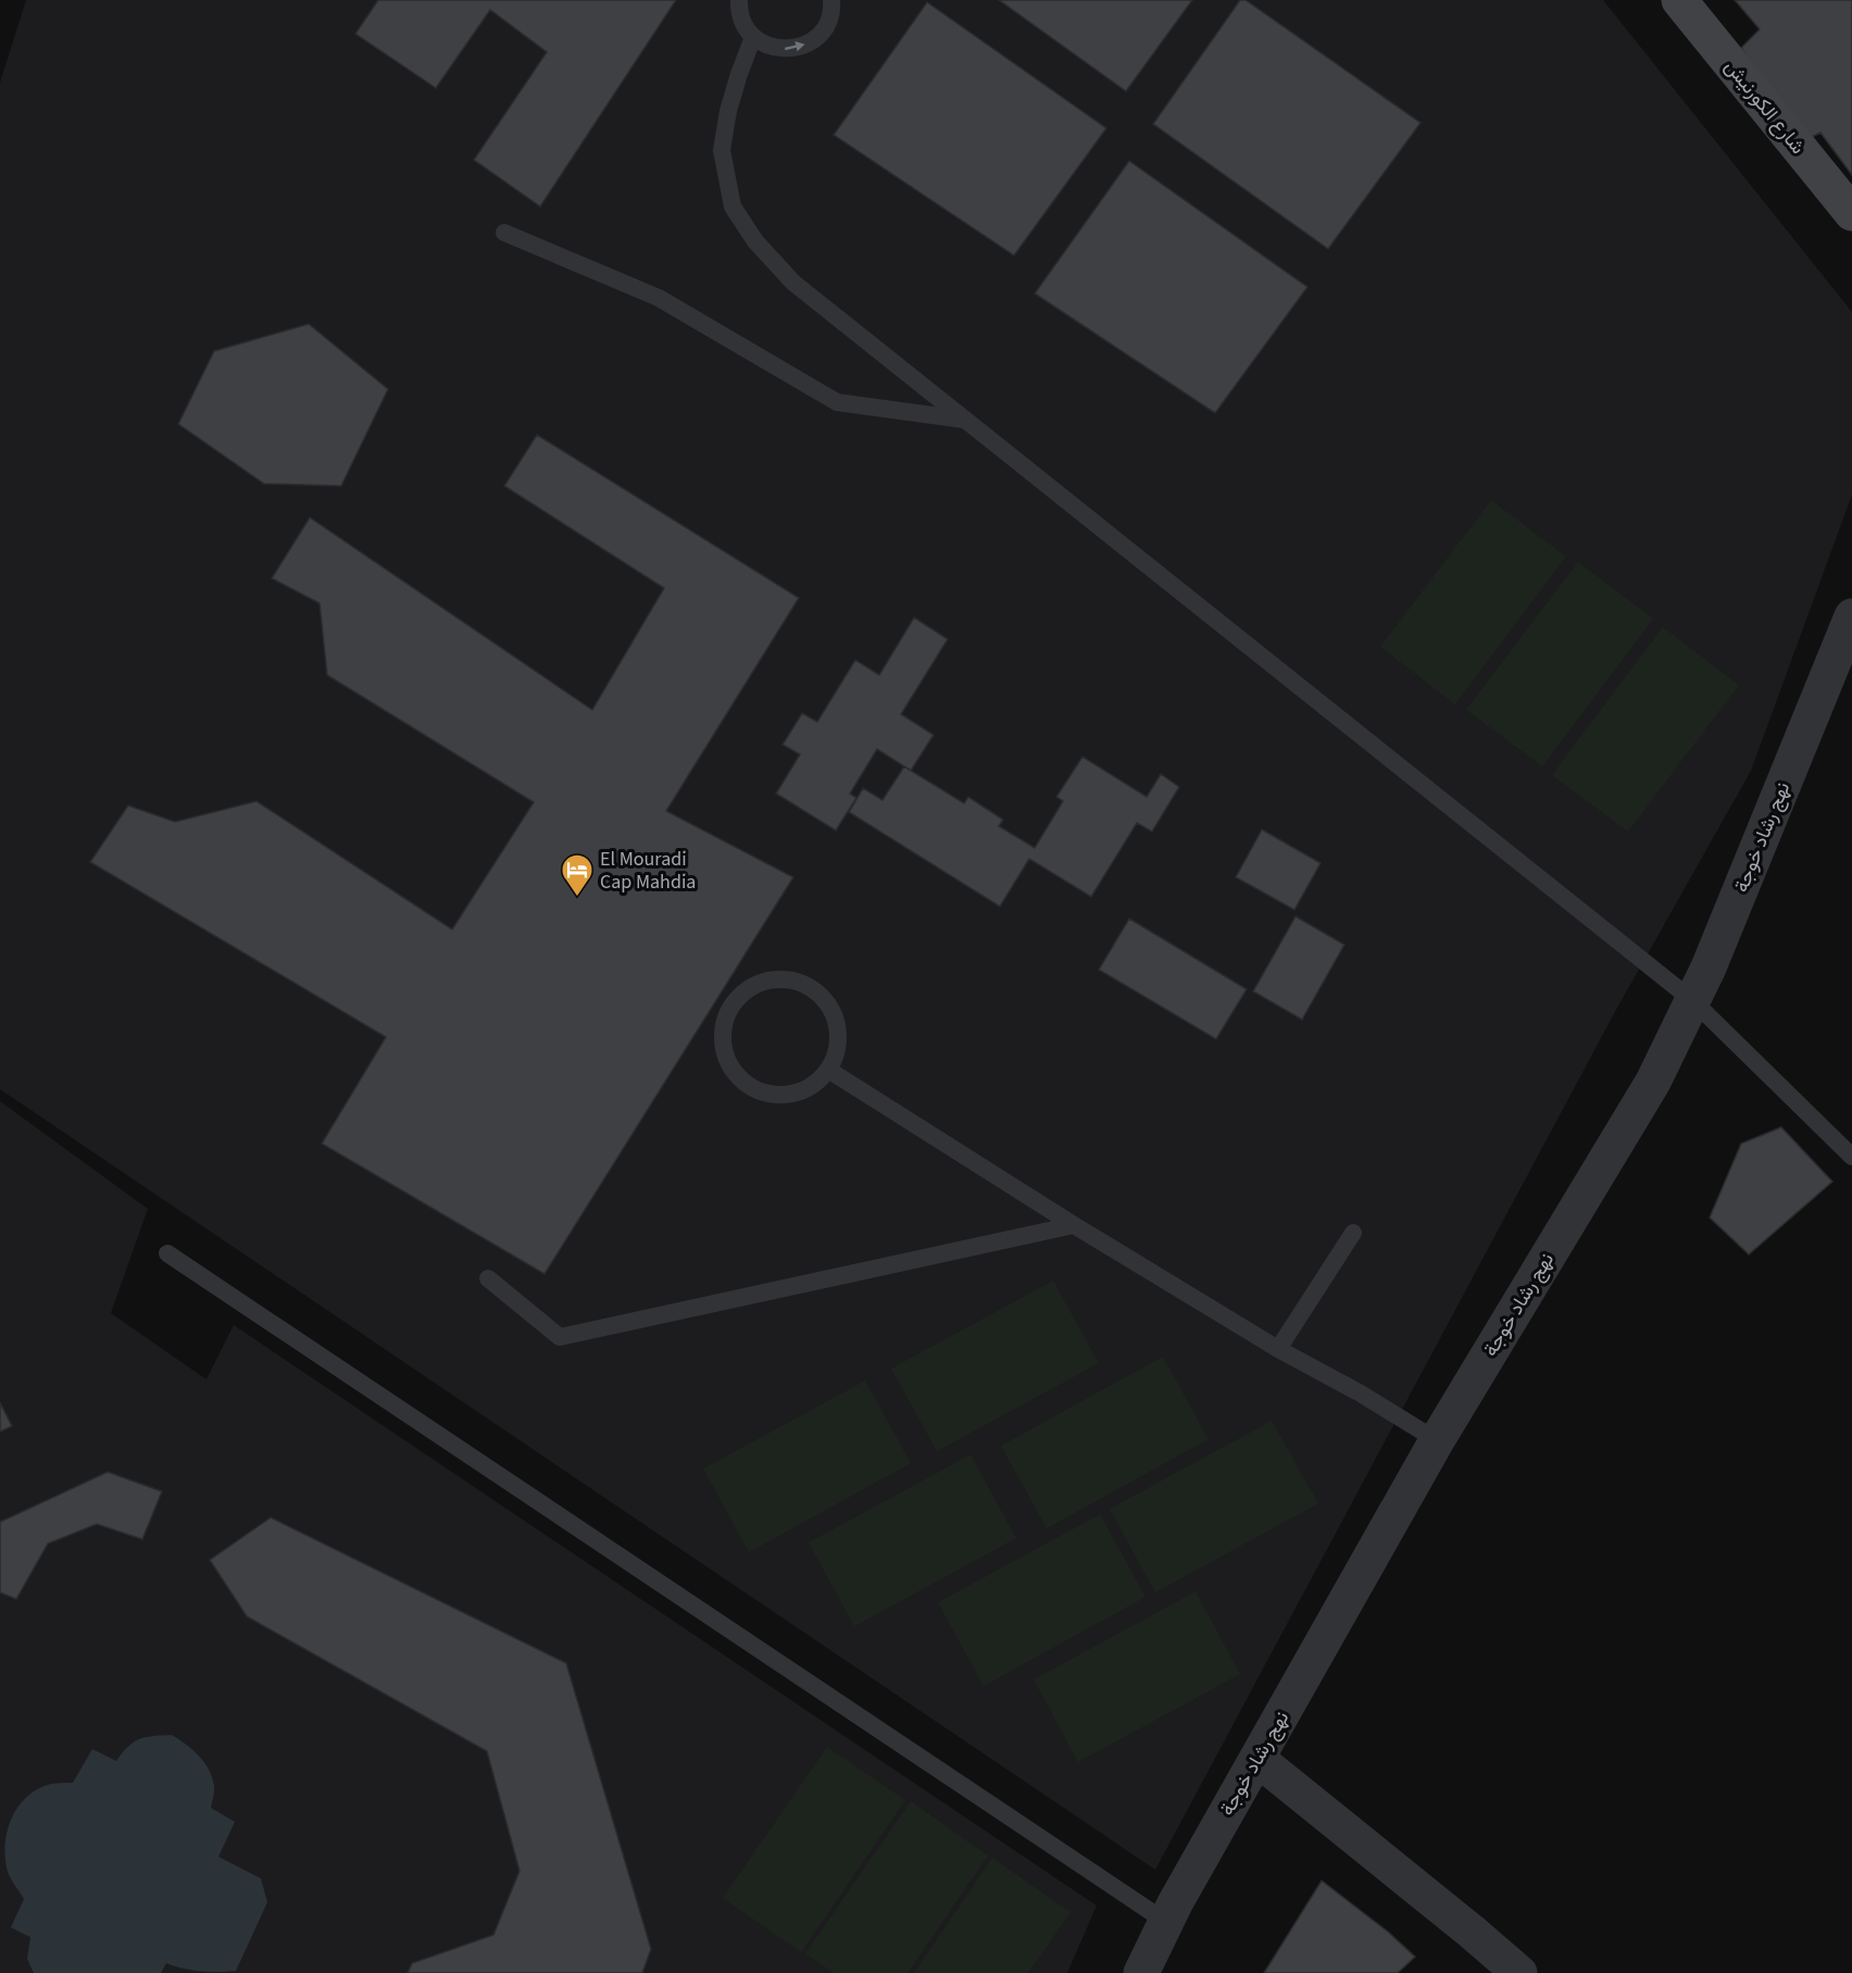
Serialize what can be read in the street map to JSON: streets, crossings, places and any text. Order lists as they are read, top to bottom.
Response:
{
  "streets": {
    "main road": ["شارع الكورنيش"],
    "street": ["نهج رشاد خوجة"]
  },
  "places": {
    "hotel": ["El Mouradi Cap Mahdia"]
  }
}
